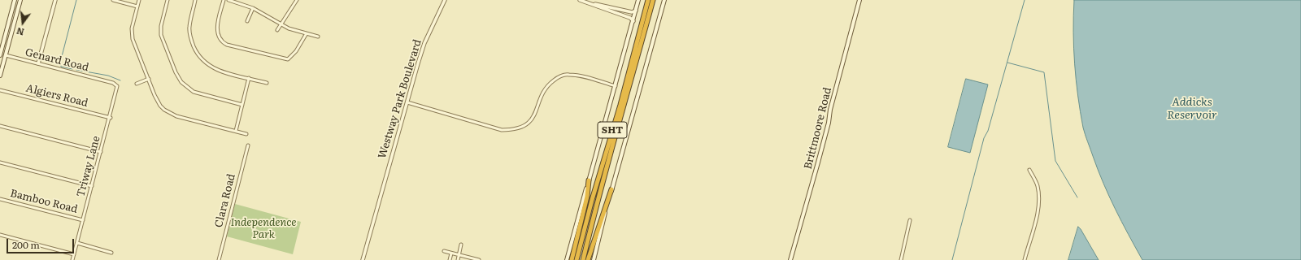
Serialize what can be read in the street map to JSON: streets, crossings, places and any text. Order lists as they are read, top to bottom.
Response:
{
  "streets": {
    "highway": ["SHT"],
    "main road": ["Brittmoore Road"],
    "street": [
      "Genard Road",
      "Algiers Road",
      "Westway Park Boulevard",
      "Triway Lane",
      "Clara Road",
      "Bamboo Road"
    ]
  },
  "crossings": [
    ["Genard Road", "Triway Lane"],
    ["Algiers Road", "Triway Lane"],
    ["Triway Lane", "Bamboo Road"]
  ],
  "water": ["Addicks Reservoir"],
  "parks": ["Independence Park"],
  "scale_bar": "200 m",
  "north": "bottom"
}
